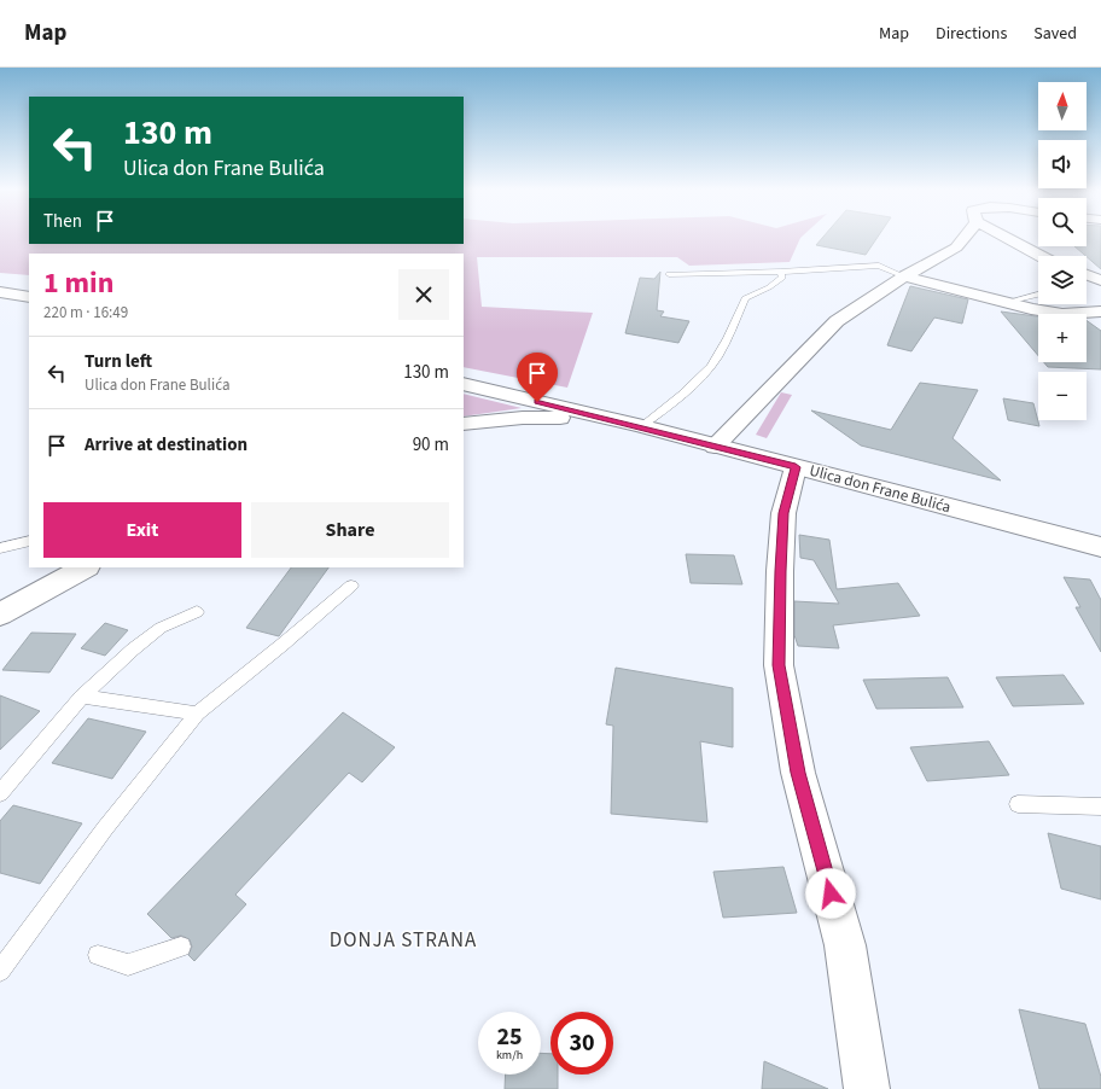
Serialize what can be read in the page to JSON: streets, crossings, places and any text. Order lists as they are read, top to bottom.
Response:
{
  "streets": {
    "street": ["Ulica don Frane Bulića"]
  },
  "districts": ["DONJA STRANA"],
  "north": "top",
  "page": {
    "header": "Map",
    "nav": ["Map", "Directions", "Saved"],
    "map_buttons": ["+", "−"],
    "turn": ["130 m", "Ulica don Frane Bulića"],
    "then": "Then",
    "heading": ["1 min", "220 m · 16:49"],
    "list": [
      {
        "name": "Turn left",
        "note": "Ulica don Frane Bulića",
        "value": "130 m"
      },
      {
        "name": "Arrive at destination",
        "value": "90 m"
      }
    ],
    "buttons": ["Exit", "Share"],
    "speed": "25 km/h",
    "limit": "30"
  }
}
